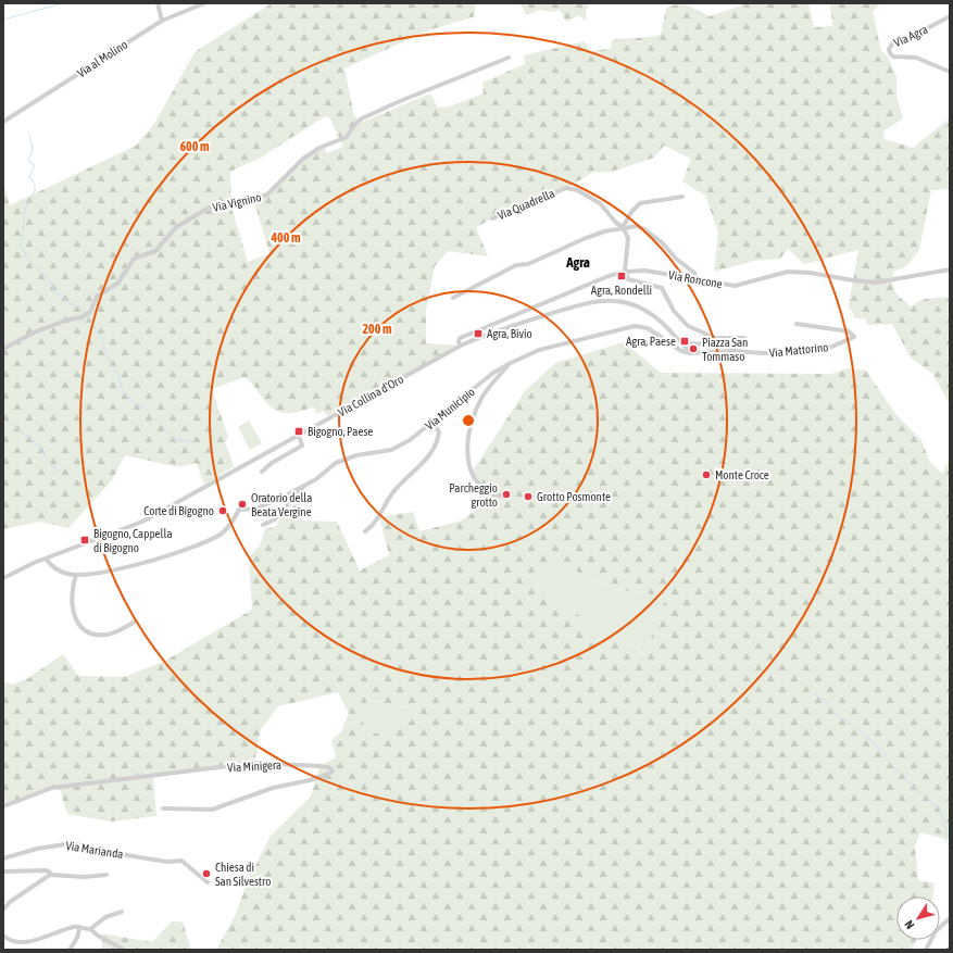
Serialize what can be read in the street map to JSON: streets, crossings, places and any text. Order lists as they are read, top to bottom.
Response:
{
  "streets": {
    "street": [
      "Via Agra",
      "Via al Molino",
      "Via Vignino",
      "Via Quadrella",
      "Via Roncone",
      "Via Mattorino",
      "Via Collina d'Oro",
      "Via Municipio",
      "Via Minigera",
      "Via Marianda"
    ]
  },
  "crossings": [
    ["Via Roncone", "Via Collina d'Oro"],
    ["Via Mattorino", "Via Collina d'Oro"],
    ["Via Mattorino", "Via Municipio"],
    ["Via Collina d'Oro", "Via Municipio"]
  ],
  "districts": ["Agra"],
  "places": {
    "transit": [
      "Agra, Rondelli",
      "Agra, Bivio",
      "Agra, Paese",
      "Bigogno, Paese",
      "Bigogno, Cappella di Bigogno"
    ],
    "other": [
      "Piazza San Tommaso",
      "Monte Croce",
      "Parcheggio grotto",
      "Grotto Posmonte",
      "Oratorio della Beata Vergine",
      "Corte di Bigogno",
      "Chiesa di San Silvestro"
    ]
  },
  "north": "bottom left",
  "rings": ["600 m", "400 m", "200 m"]
}
